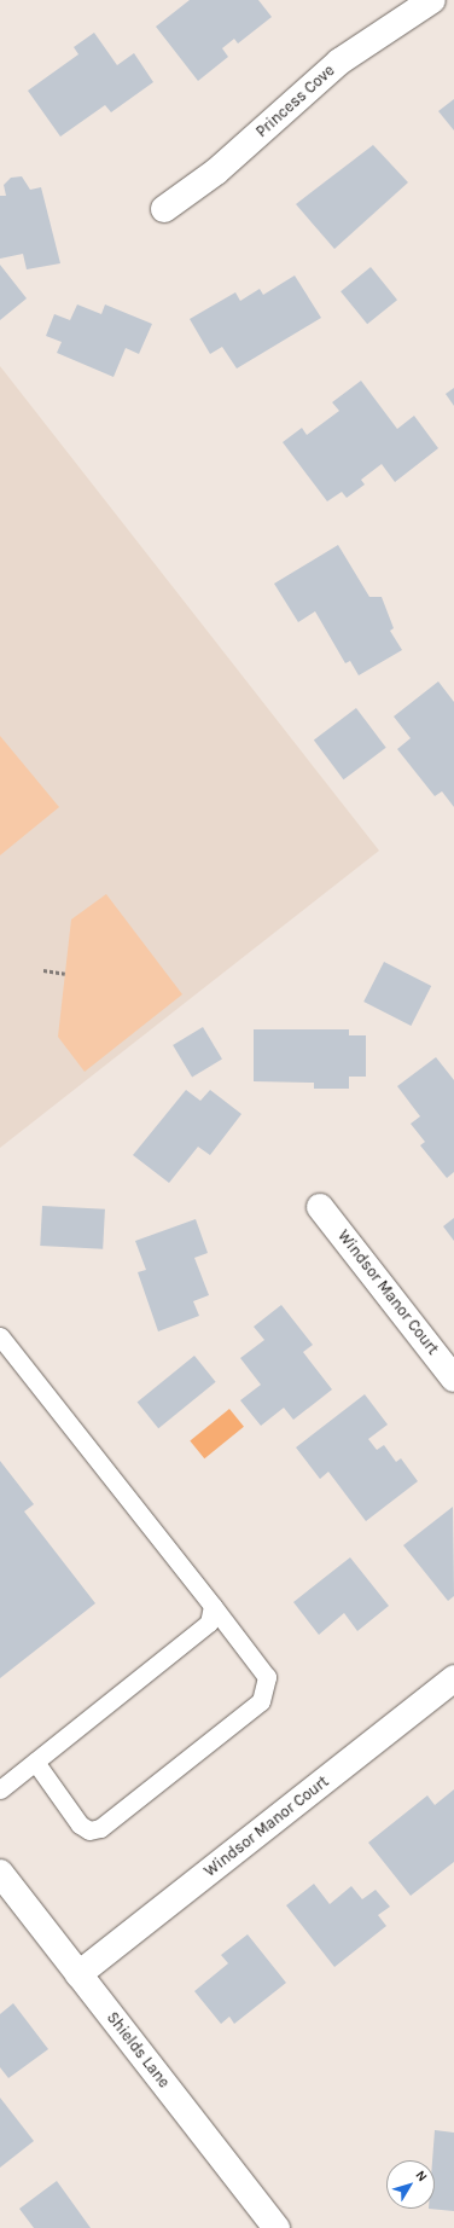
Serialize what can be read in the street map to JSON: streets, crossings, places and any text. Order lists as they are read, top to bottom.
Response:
{
  "streets": {
    "street": ["Princess Cove", "Windsor Manor Court", "Shields Lane"]
  },
  "crossings": [
    ["Windsor Manor Court", "Shields Lane"]
  ],
  "north": "top right"
}
